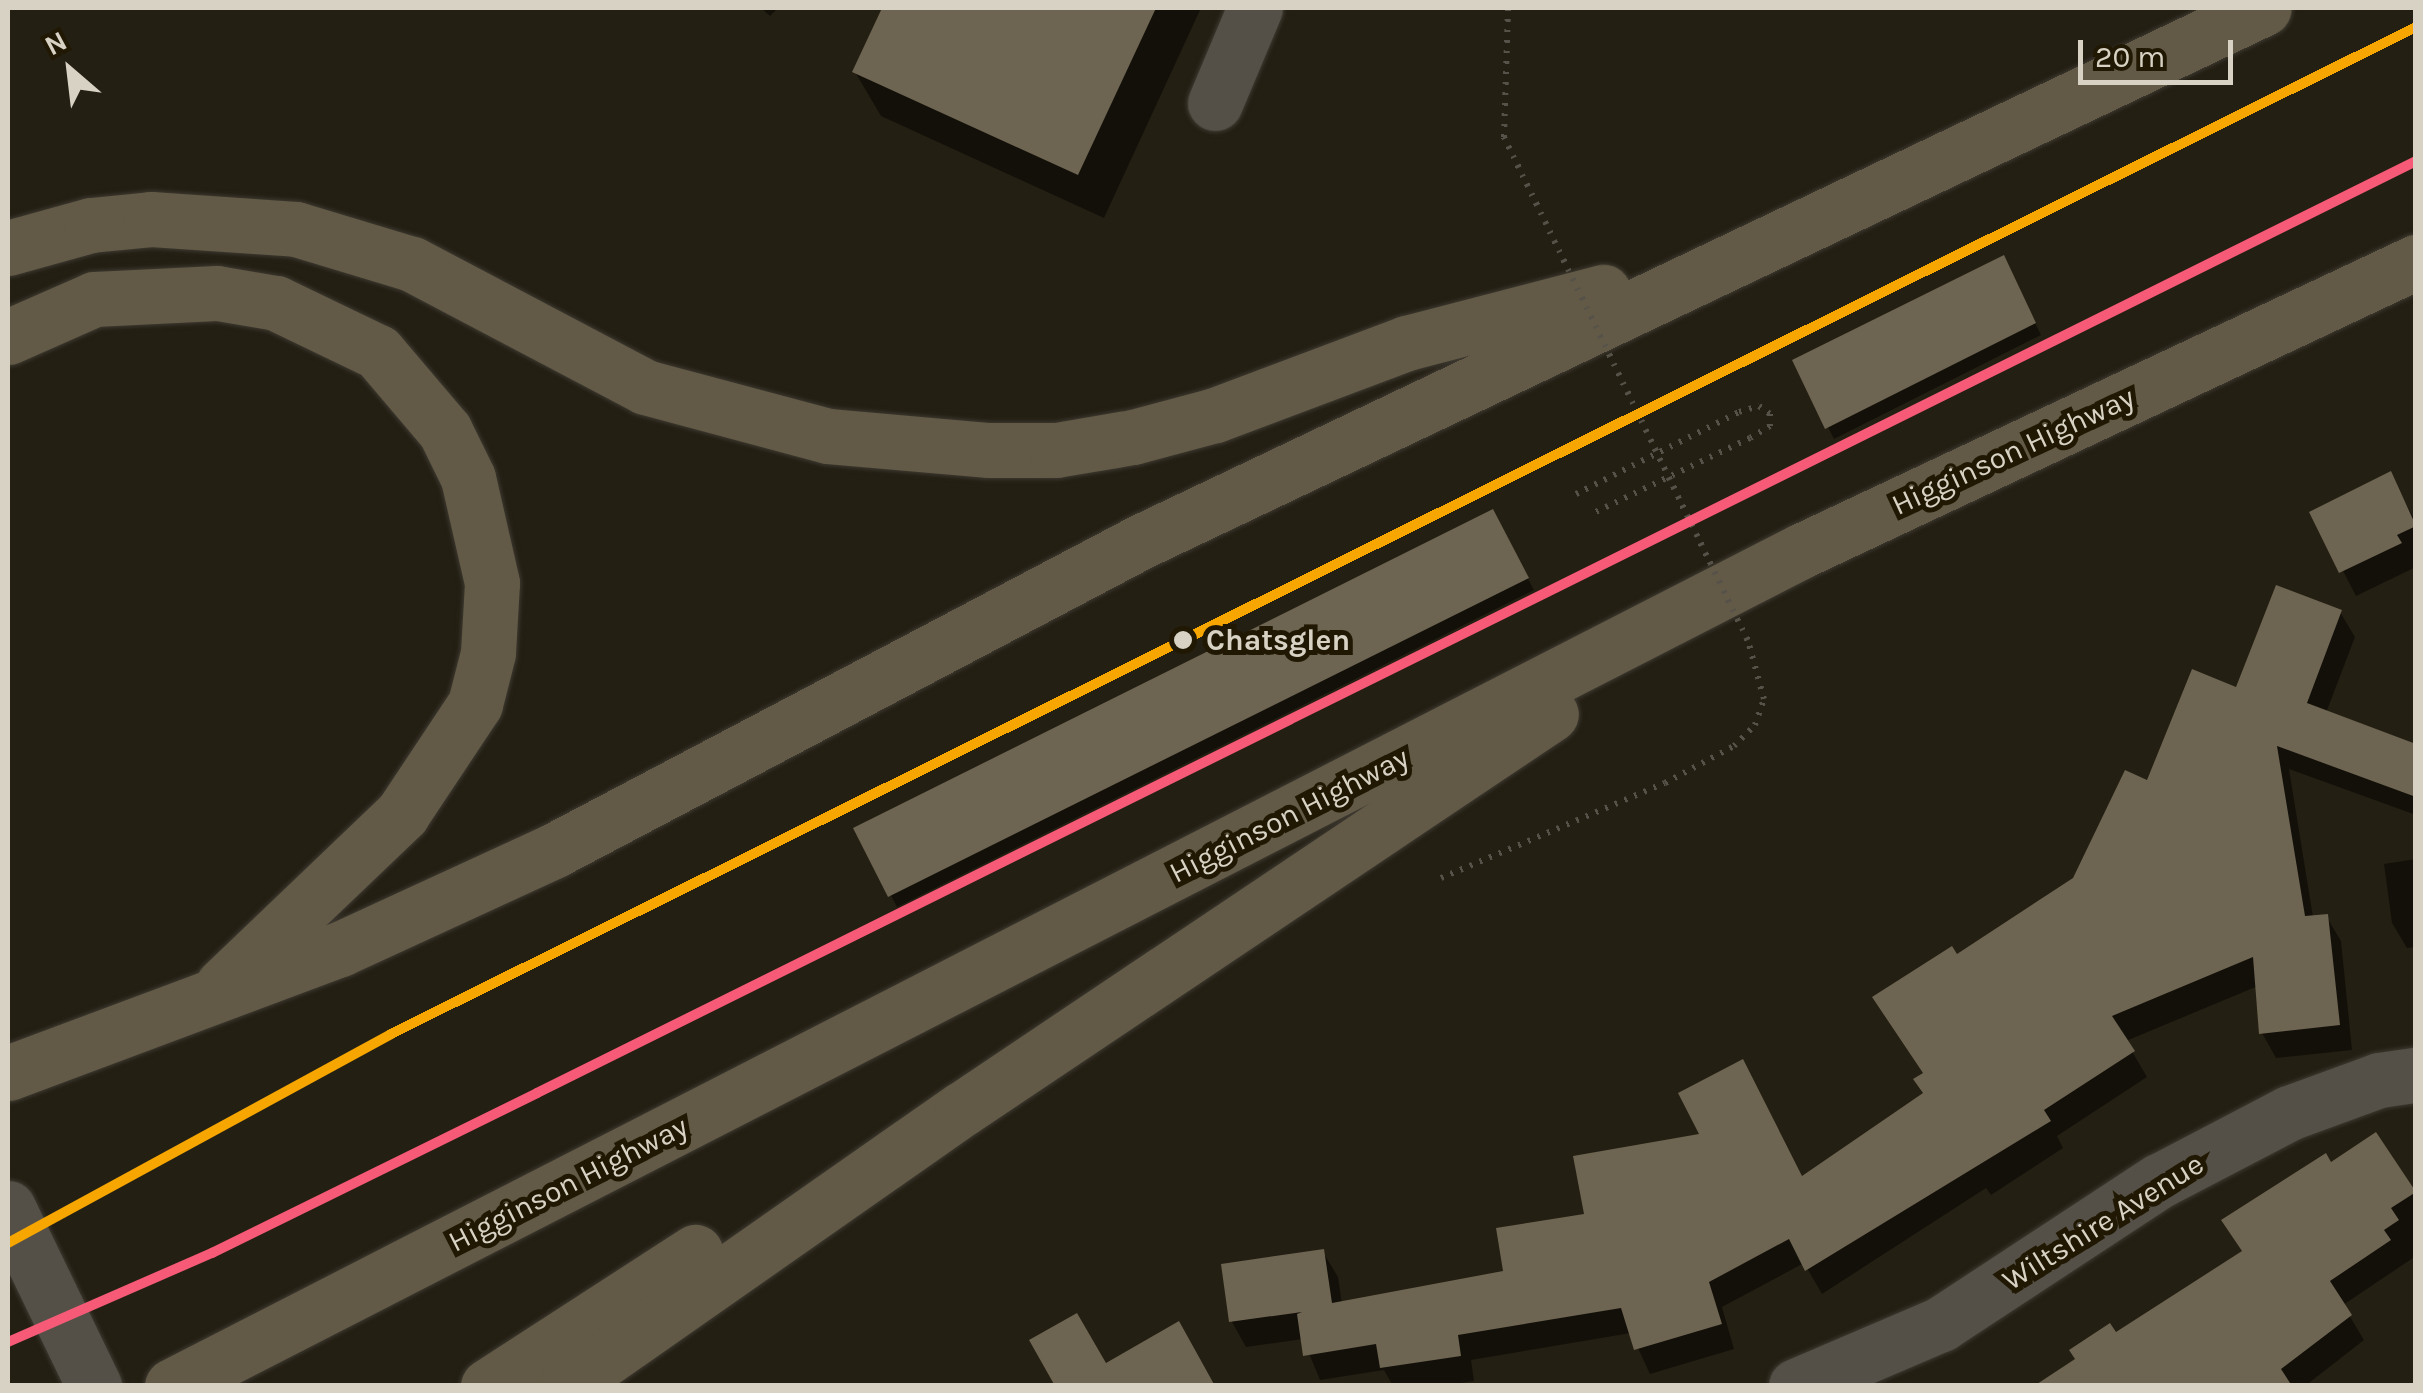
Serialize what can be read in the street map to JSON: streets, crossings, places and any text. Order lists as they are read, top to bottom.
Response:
{
  "streets": {
    "highway": ["Higginson Highway"],
    "street": ["Wiltshire Avenue"]
  },
  "places": ["Chatsglen"],
  "scale_bar": "20 m",
  "north": "top left"
}
